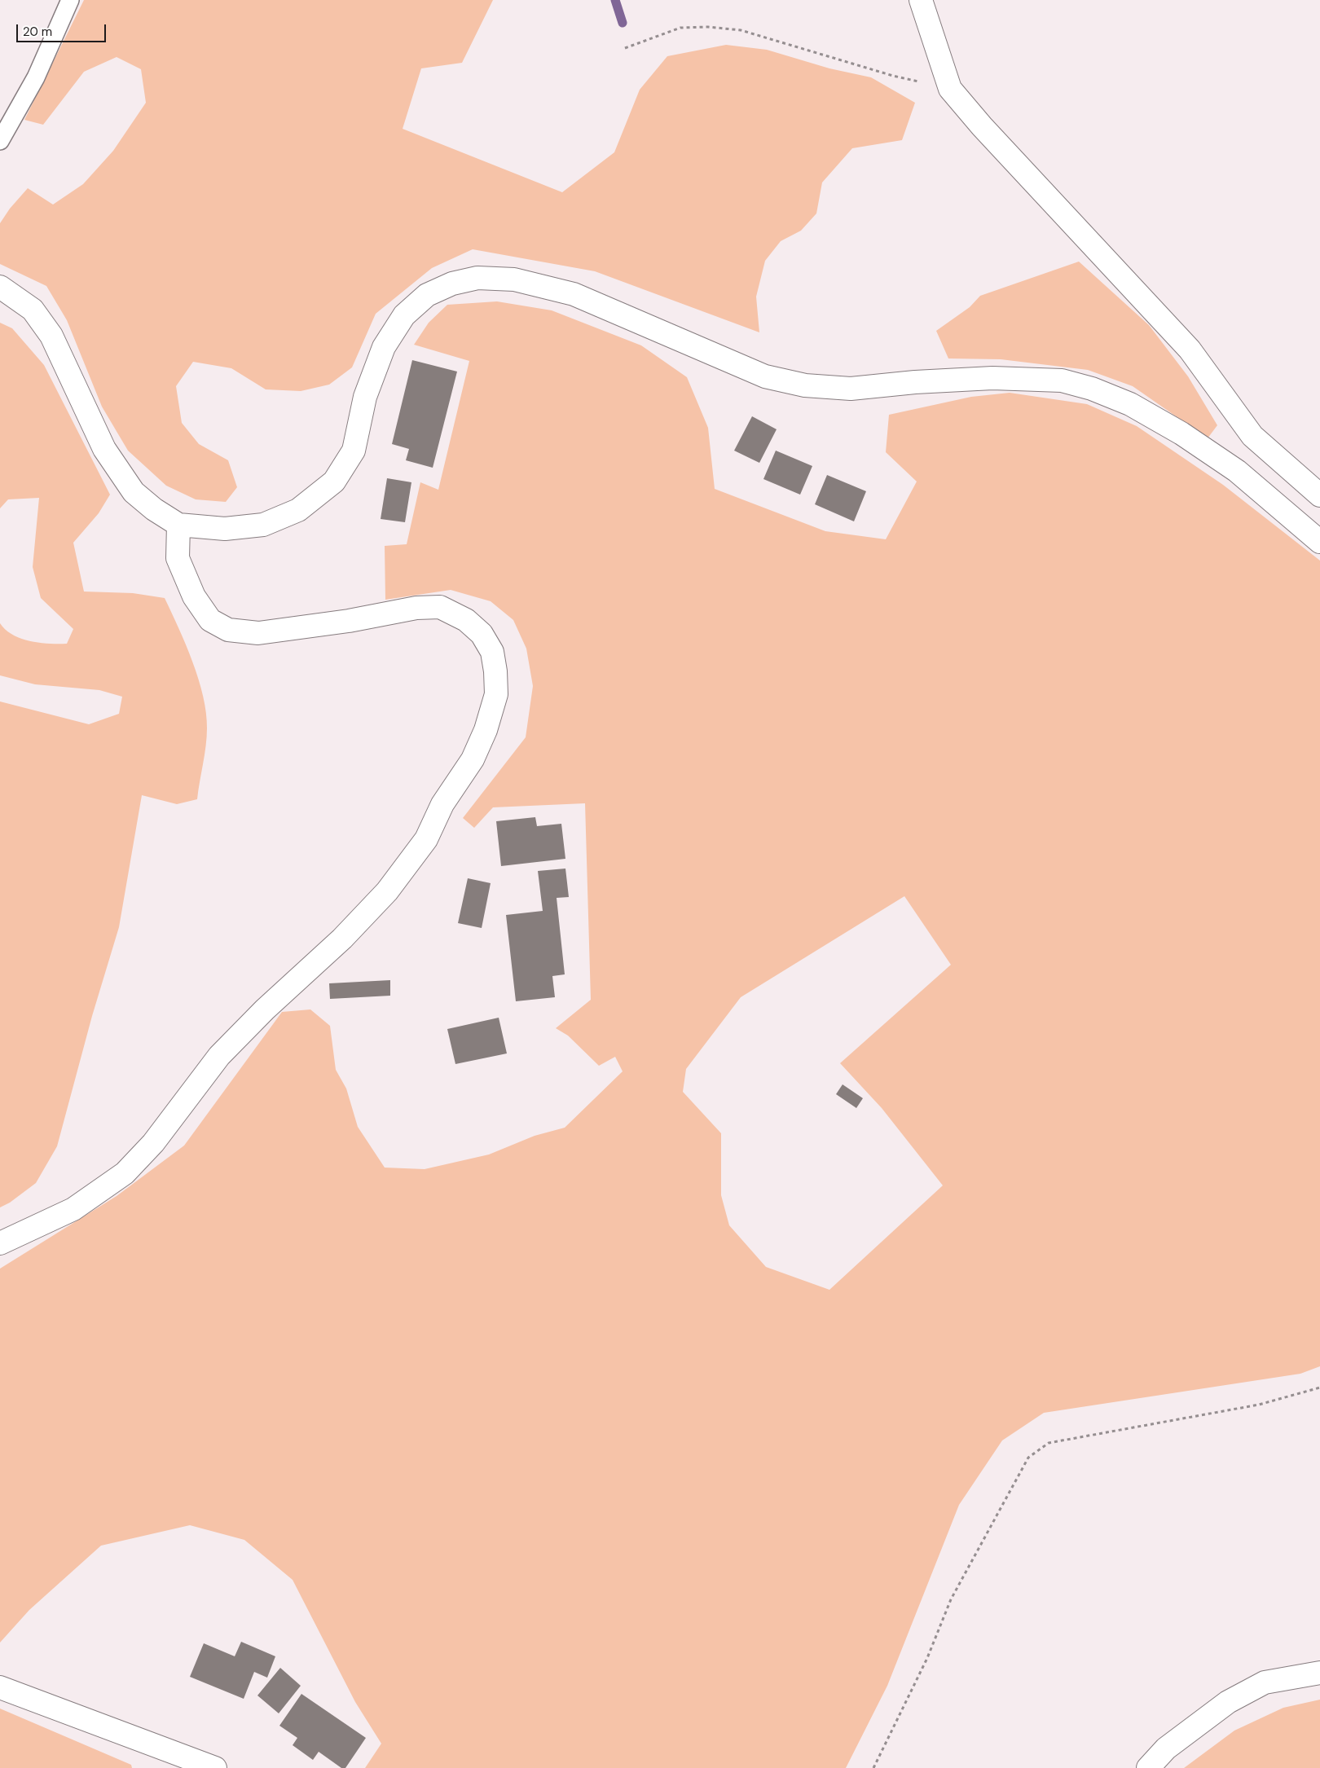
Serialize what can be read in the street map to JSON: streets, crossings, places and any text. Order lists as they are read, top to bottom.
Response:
{
  "scale_bar": "20 m"
}
